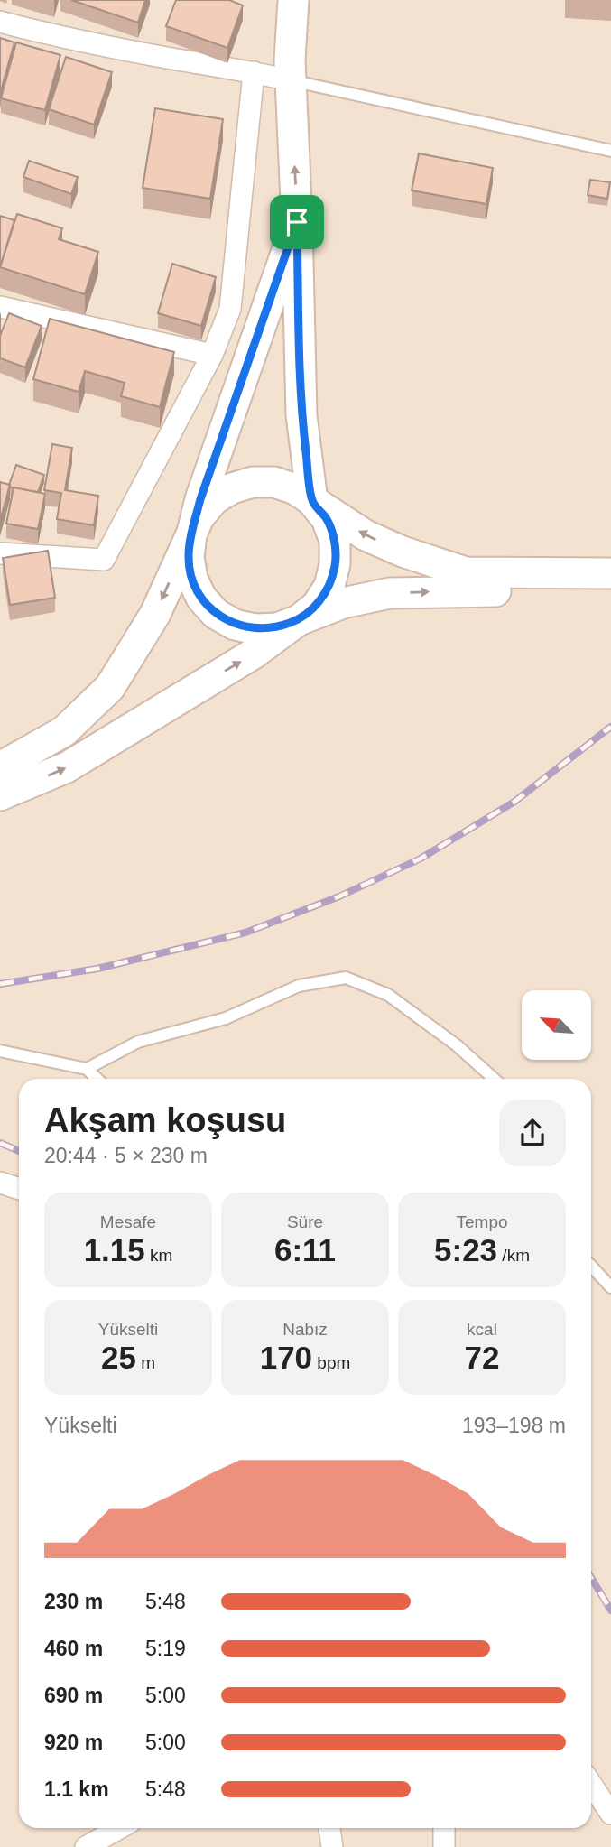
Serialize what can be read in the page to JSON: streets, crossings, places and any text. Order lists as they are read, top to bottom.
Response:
{
  "north": "top left",
  "page": {
    "heading": ["Akşam koşusu", "20:44 · 5 × 230 m"],
    "stats": [
      ["Mesafe", "1.15 km"],
      ["Süre", "6:11"],
      ["Tempo", "5:23 /km"],
      ["Yükselti", "25 m"],
      ["Nabız", "170 bpm"],
      ["kcal", "72"]
    ],
    "chart": ["Yükselti", "193–198 m"],
    "list": [
      {
        "name": "230 m",
        "note": "5:48"
      },
      {
        "name": "460 m",
        "note": "5:19"
      },
      {
        "name": "690 m",
        "note": "5:00"
      },
      {
        "name": "920 m",
        "note": "5:00"
      },
      {
        "name": "1.1 km",
        "note": "5:48"
      }
    ]
  }
}
